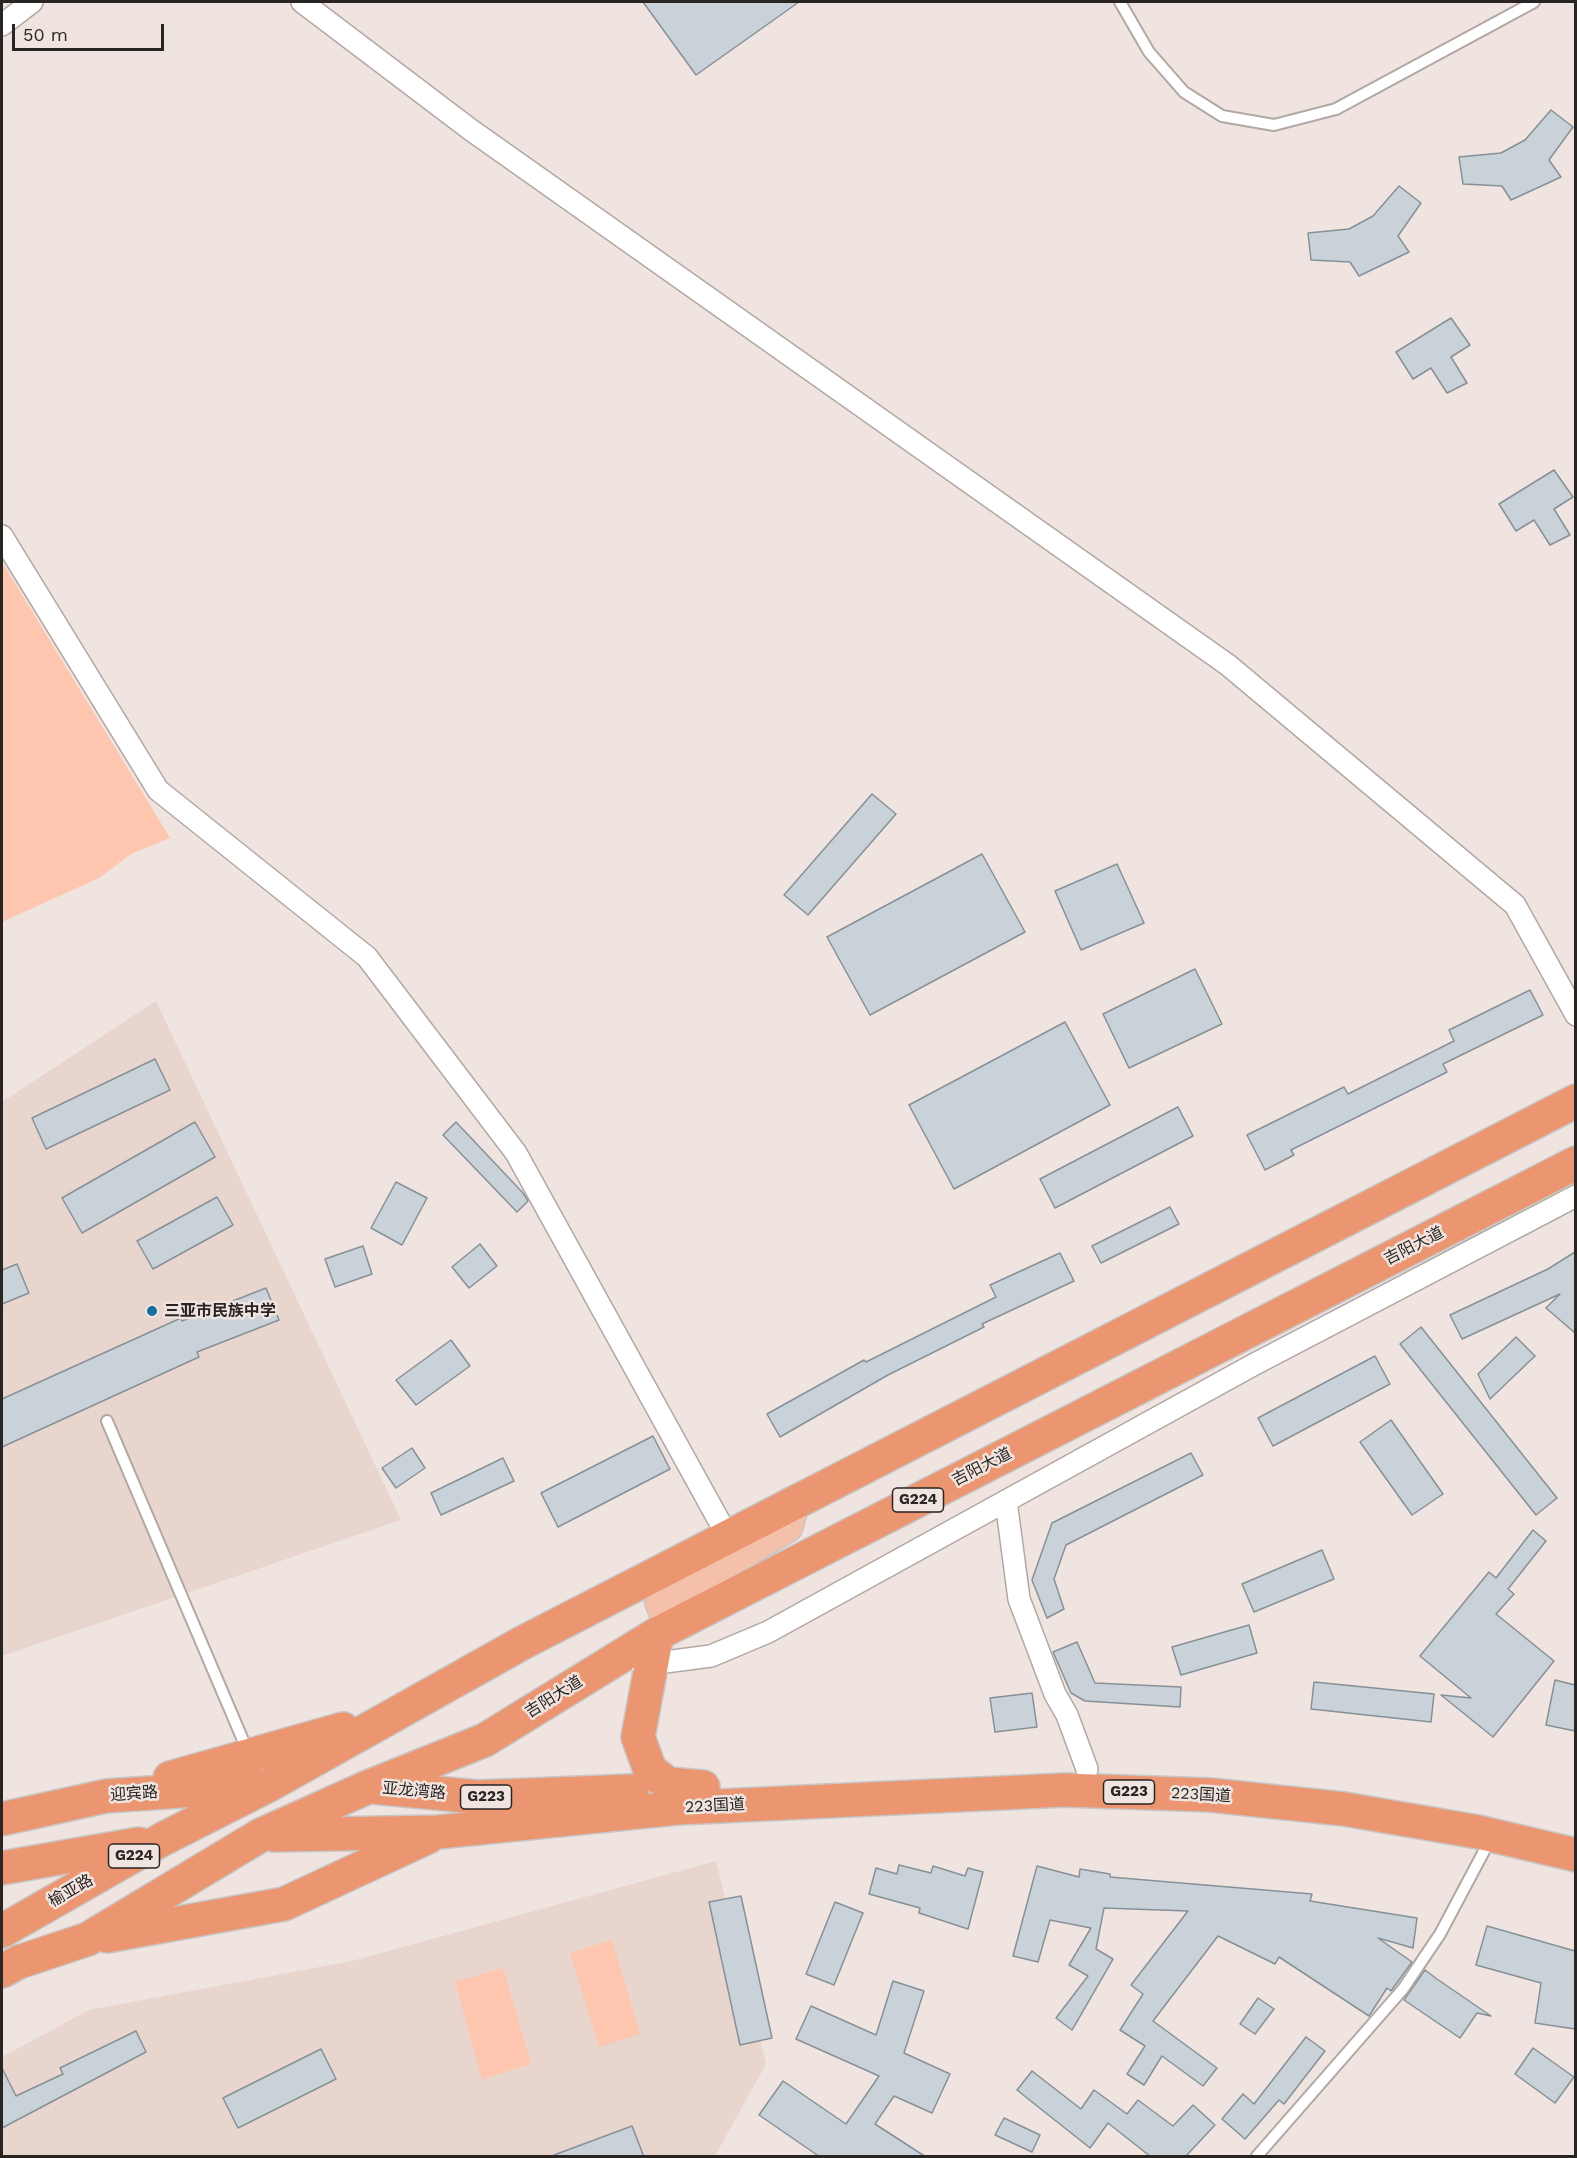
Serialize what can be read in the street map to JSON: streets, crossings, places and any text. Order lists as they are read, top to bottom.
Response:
{
  "streets": {
    "highway": [
      "吉阳大道",
      "G224",
      "亚龙湾路",
      "G223",
      "迎宾路",
      "223国道",
      "榆亚路"
    ]
  },
  "crossings": [
    ["吉阳大道", "G224"],
    ["吉阳大道", "亚龙湾路"],
    ["吉阳大道", "G223"],
    ["G224", "亚龙湾路"],
    ["G224", "G223"],
    ["G224", "迎宾路"],
    ["G224", "榆亚路"],
    ["亚龙湾路", "迎宾路"],
    ["亚龙湾路", "223国道"],
    ["亚龙湾路", "榆亚路"],
    ["G223", "223国道"],
    ["G223", "榆亚路"],
    ["迎宾路", "榆亚路"]
  ],
  "places": ["三亚市民族中学"],
  "scale_bar": "50 m"
}
